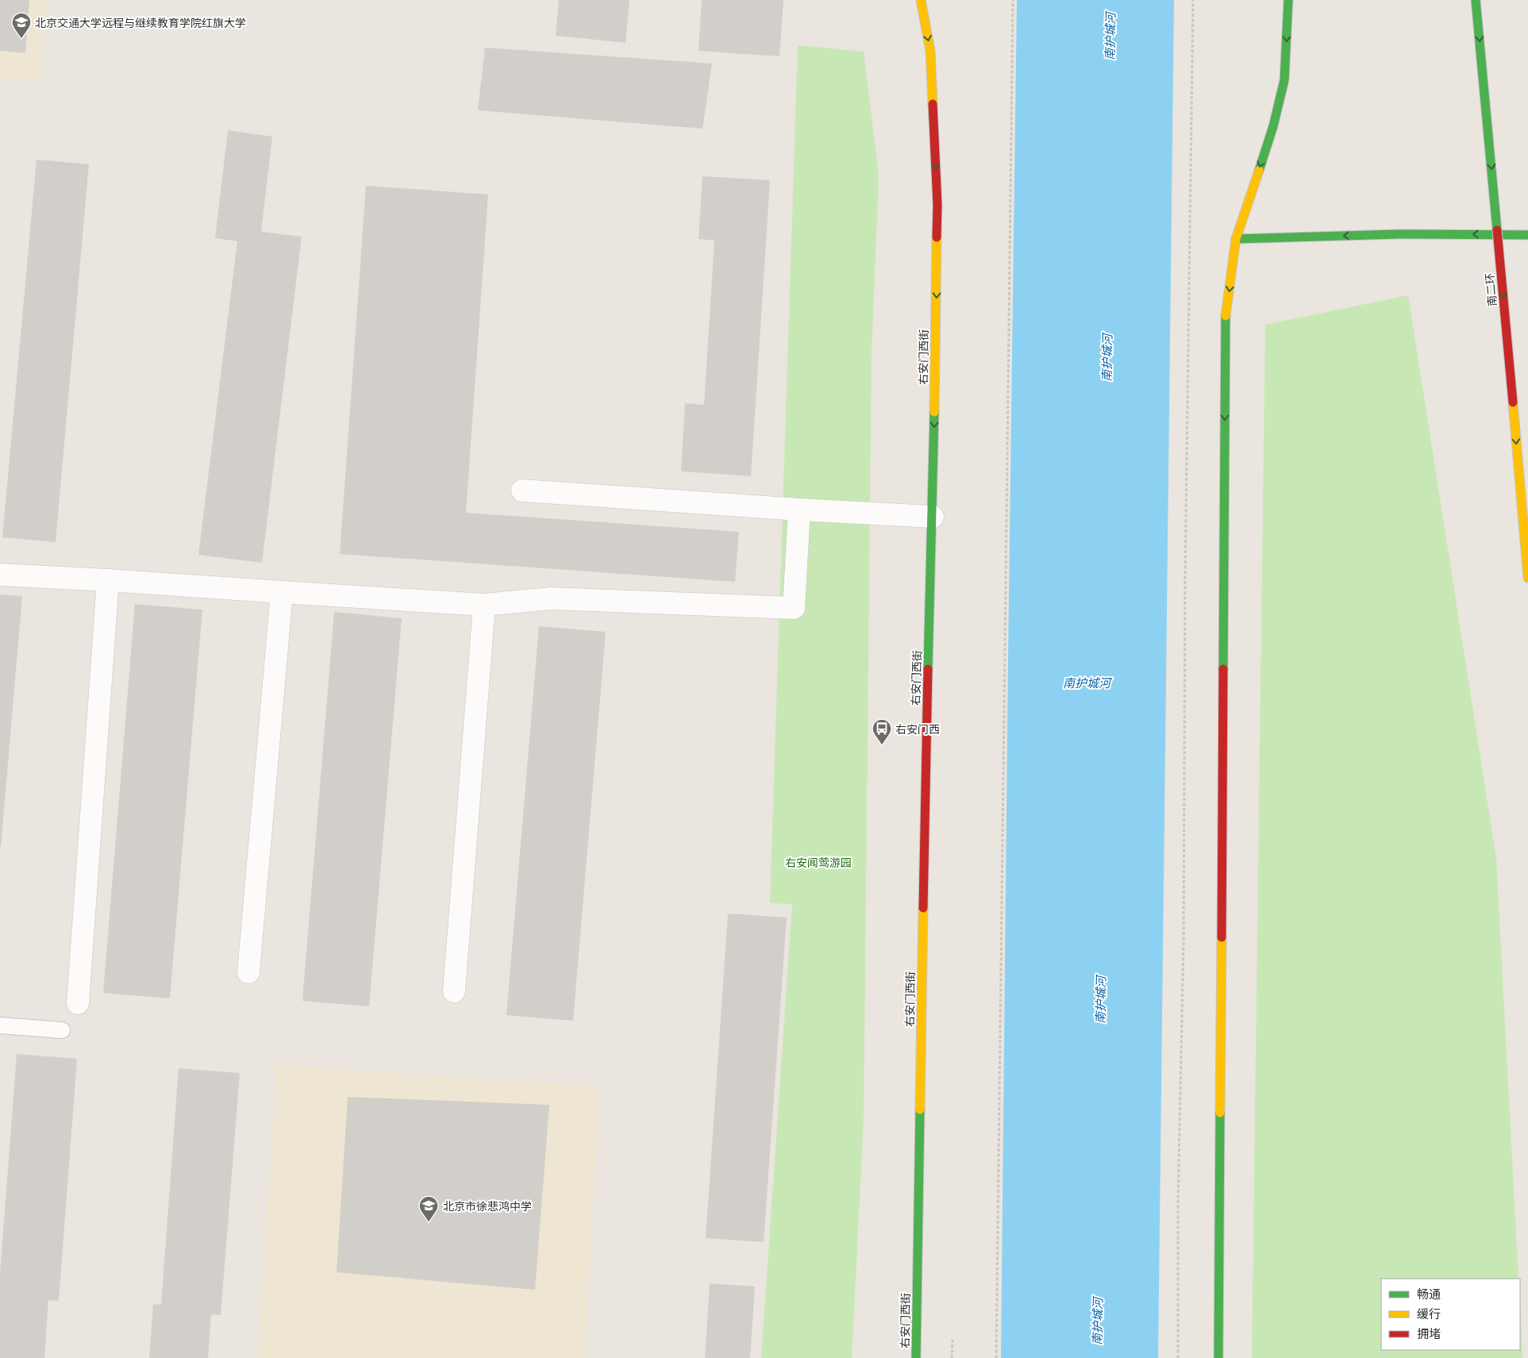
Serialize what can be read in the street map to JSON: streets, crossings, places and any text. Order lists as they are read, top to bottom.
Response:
{
  "streets": {
    "main road": ["南二环", "右安门西街"]
  },
  "one_way": ["南二环", "右安门西街"],
  "water": ["南护城河"],
  "parks": ["右安闻莺游园"],
  "places": {
    "school or university": ["北京交通大学远程与继续教育学院红旗大学", "北京市徐悲鸿中学"],
    "bus stop": ["右安门西"]
  },
  "legend": ["畅通", "缓行", "拥堵"]
}
